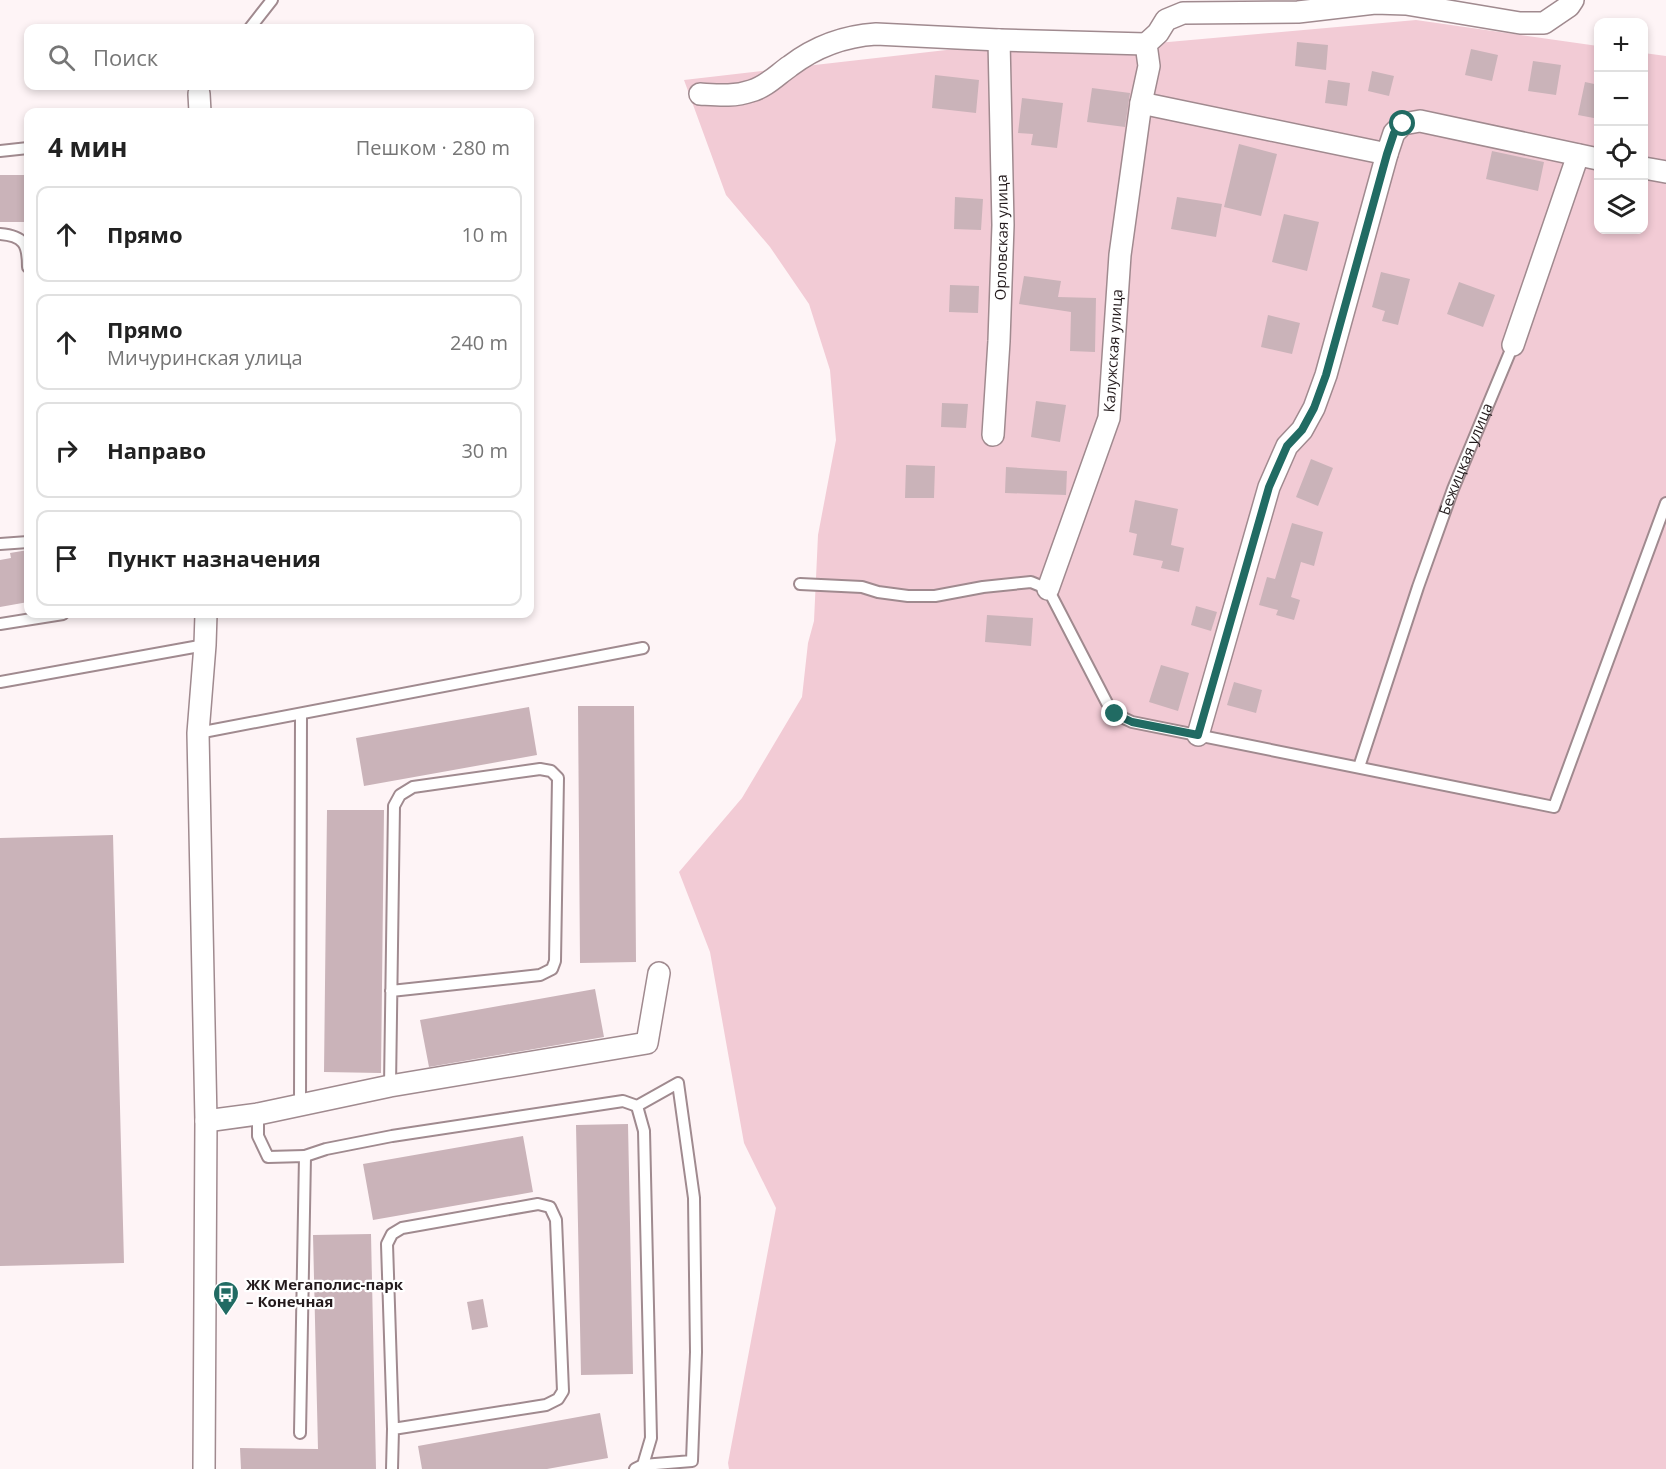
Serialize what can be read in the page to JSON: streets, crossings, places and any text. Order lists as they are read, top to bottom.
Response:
{
  "streets": {
    "street": ["Орловская улица", "Калужская улица", "Бежицкая улица"]
  },
  "places": {
    "bus stop": ["ЖК Мегаполис-парк – Конечная"]
  },
  "page": {
    "map_buttons": ["+", "−"],
    "search": "Поиск",
    "heading": ["4 мин", "Пешком · 280 m"],
    "list": [
      ["Прямо", "10 m"],
      ["Прямо", "Мичуринская улица", "240 m"],
      ["Направо", "30 m"],
      "Пункт назначения"
    ]
  }
}
